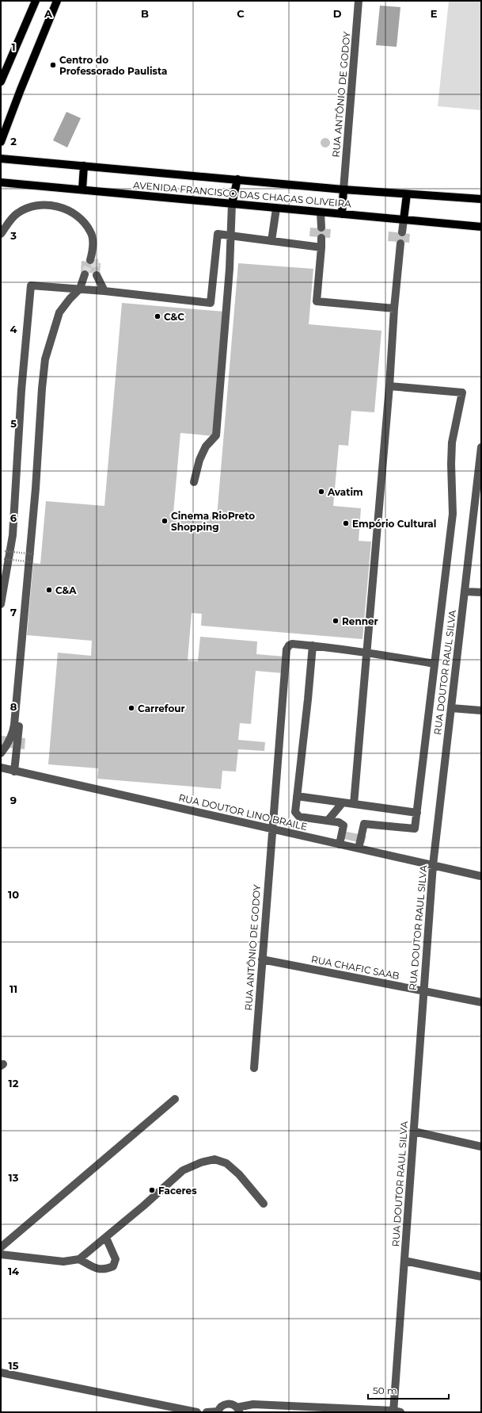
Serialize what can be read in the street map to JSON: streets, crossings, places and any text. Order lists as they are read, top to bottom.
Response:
{
  "streets": {
    "main road": ["AVENIDA FRANCISCO DAS CHAGAS OLIVEIRA"],
    "street": [
      "RUA ANTÔNIO DE GODOY",
      "RUA DOUTOR RAUL SILVA",
      "RUA DOUTOR LINO BRAILE",
      "RUA CHAFIC SAAB"
    ]
  },
  "crossings": [
    ["RUA ANTÔNIO DE GODOY", "AVENIDA FRANCISCO DAS CHAGAS OLIVEIRA"],
    ["RUA ANTÔNIO DE GODOY", "RUA DOUTOR LINO BRAILE"],
    ["RUA ANTÔNIO DE GODOY", "RUA CHAFIC SAAB"],
    ["RUA DOUTOR RAUL SILVA", "RUA DOUTOR LINO BRAILE"],
    ["RUA DOUTOR RAUL SILVA", "RUA CHAFIC SAAB"]
  ],
  "places": [
    "Centro do Professorado Paulista",
    "C&C",
    "Avatim",
    "Cinema RioPreto Shopping",
    "Empório Cultural",
    "C&A",
    "Renner",
    "Carrefour",
    "Faceres"
  ],
  "scale_bar": "50 m",
  "grid": {
    "columns": [
      "A",
      "B",
      "C",
      "D",
      "E"
    ],
    "rows": [
      "1",
      "2",
      "3",
      "4",
      "5",
      "6",
      "7",
      "8",
      "9",
      "10",
      "11",
      "12",
      "13",
      "14",
      "15"
    ]
  }
}
